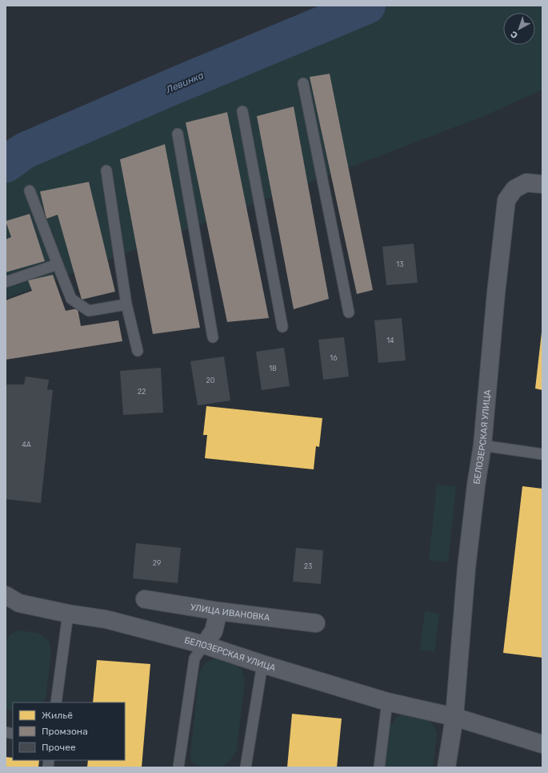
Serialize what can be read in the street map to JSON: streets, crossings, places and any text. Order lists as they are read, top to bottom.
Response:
{
  "streets": {
    "street": ["БЕЛОЗЕРСКАЯ УЛИЦА", "УЛИЦА ИВАНОВКА"]
  },
  "water": ["Левинка"],
  "house_numbers": [
    "13",
    "14",
    "16",
    "18",
    "20",
    "22",
    "4А",
    "29",
    "23"
  ],
  "legend": ["Жильё", "Промзона", "Прочее"],
  "north": "bottom left"
}
